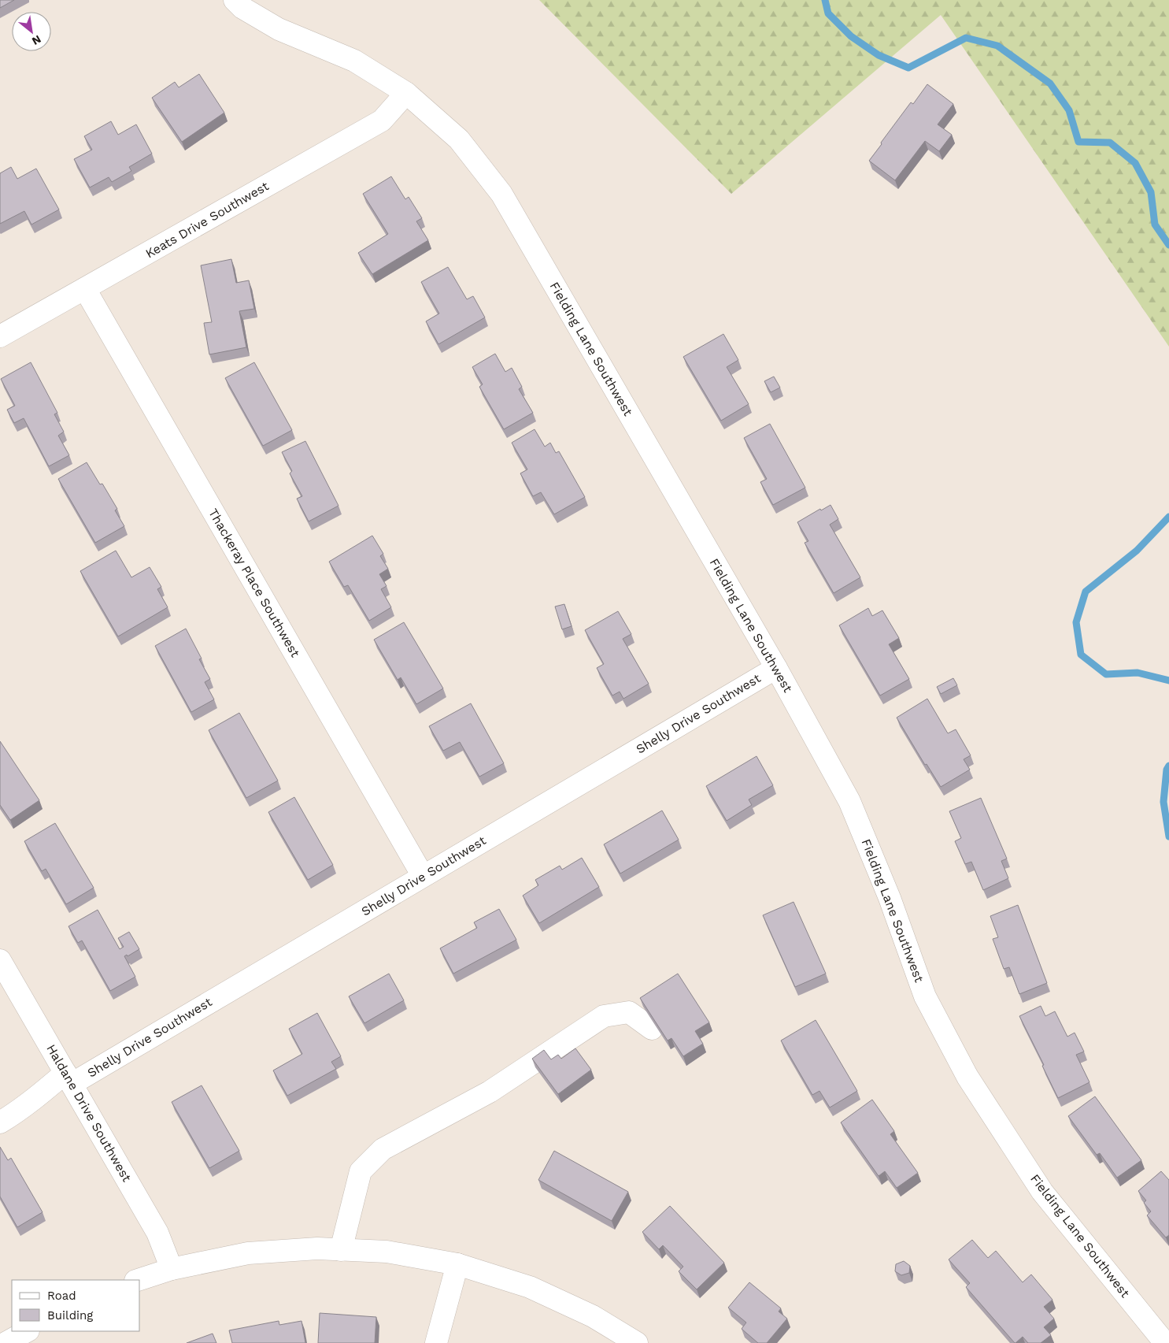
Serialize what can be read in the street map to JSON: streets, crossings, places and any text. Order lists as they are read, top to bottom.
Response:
{
  "streets": {
    "street": [
      "Keats Drive Southwest",
      "Fielding Lane Southwest",
      "Thackeray Place Southwest",
      "Shelly Drive Southwest",
      "Haldane Drive Southwest"
    ]
  },
  "crossings": [
    ["Keats Drive Southwest", "Fielding Lane Southwest"],
    ["Keats Drive Southwest", "Thackeray Place Southwest"],
    ["Fielding Lane Southwest", "Shelly Drive Southwest"],
    ["Thackeray Place Southwest", "Shelly Drive Southwest"],
    ["Shelly Drive Southwest", "Haldane Drive Southwest"]
  ],
  "legend": ["Road", "Building"],
  "north": "bottom right"
}
